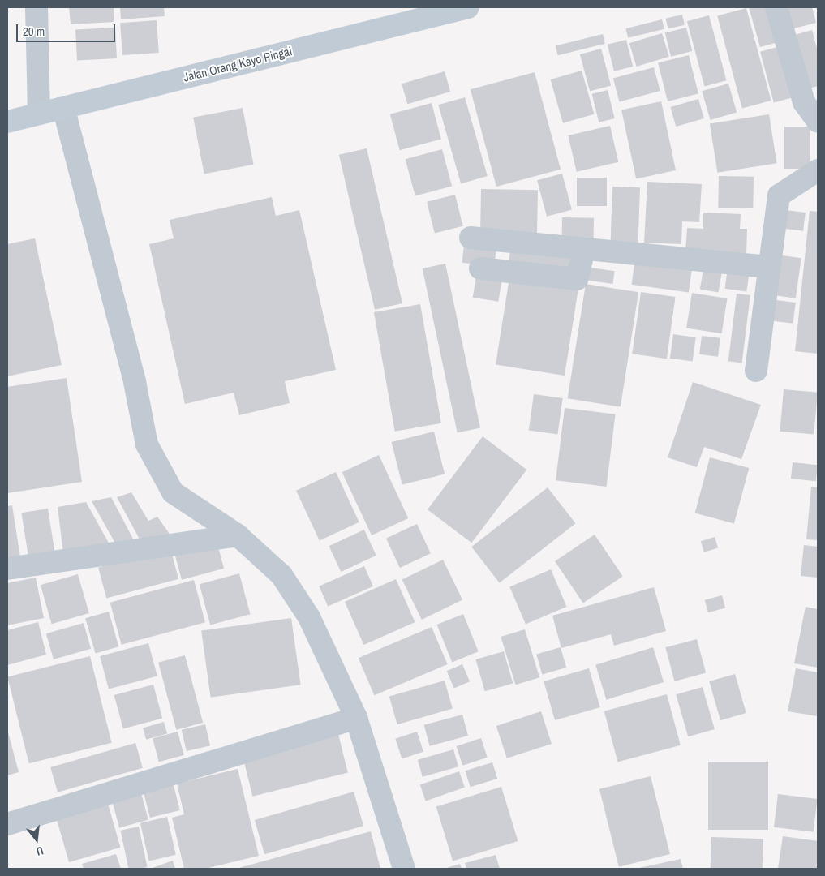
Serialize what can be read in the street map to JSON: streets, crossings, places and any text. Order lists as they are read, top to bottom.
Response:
{
  "streets": {
    "main road": ["Jalan Orang Kayo Pingai"]
  },
  "scale_bar": "20 m",
  "north": "bottom"
}
